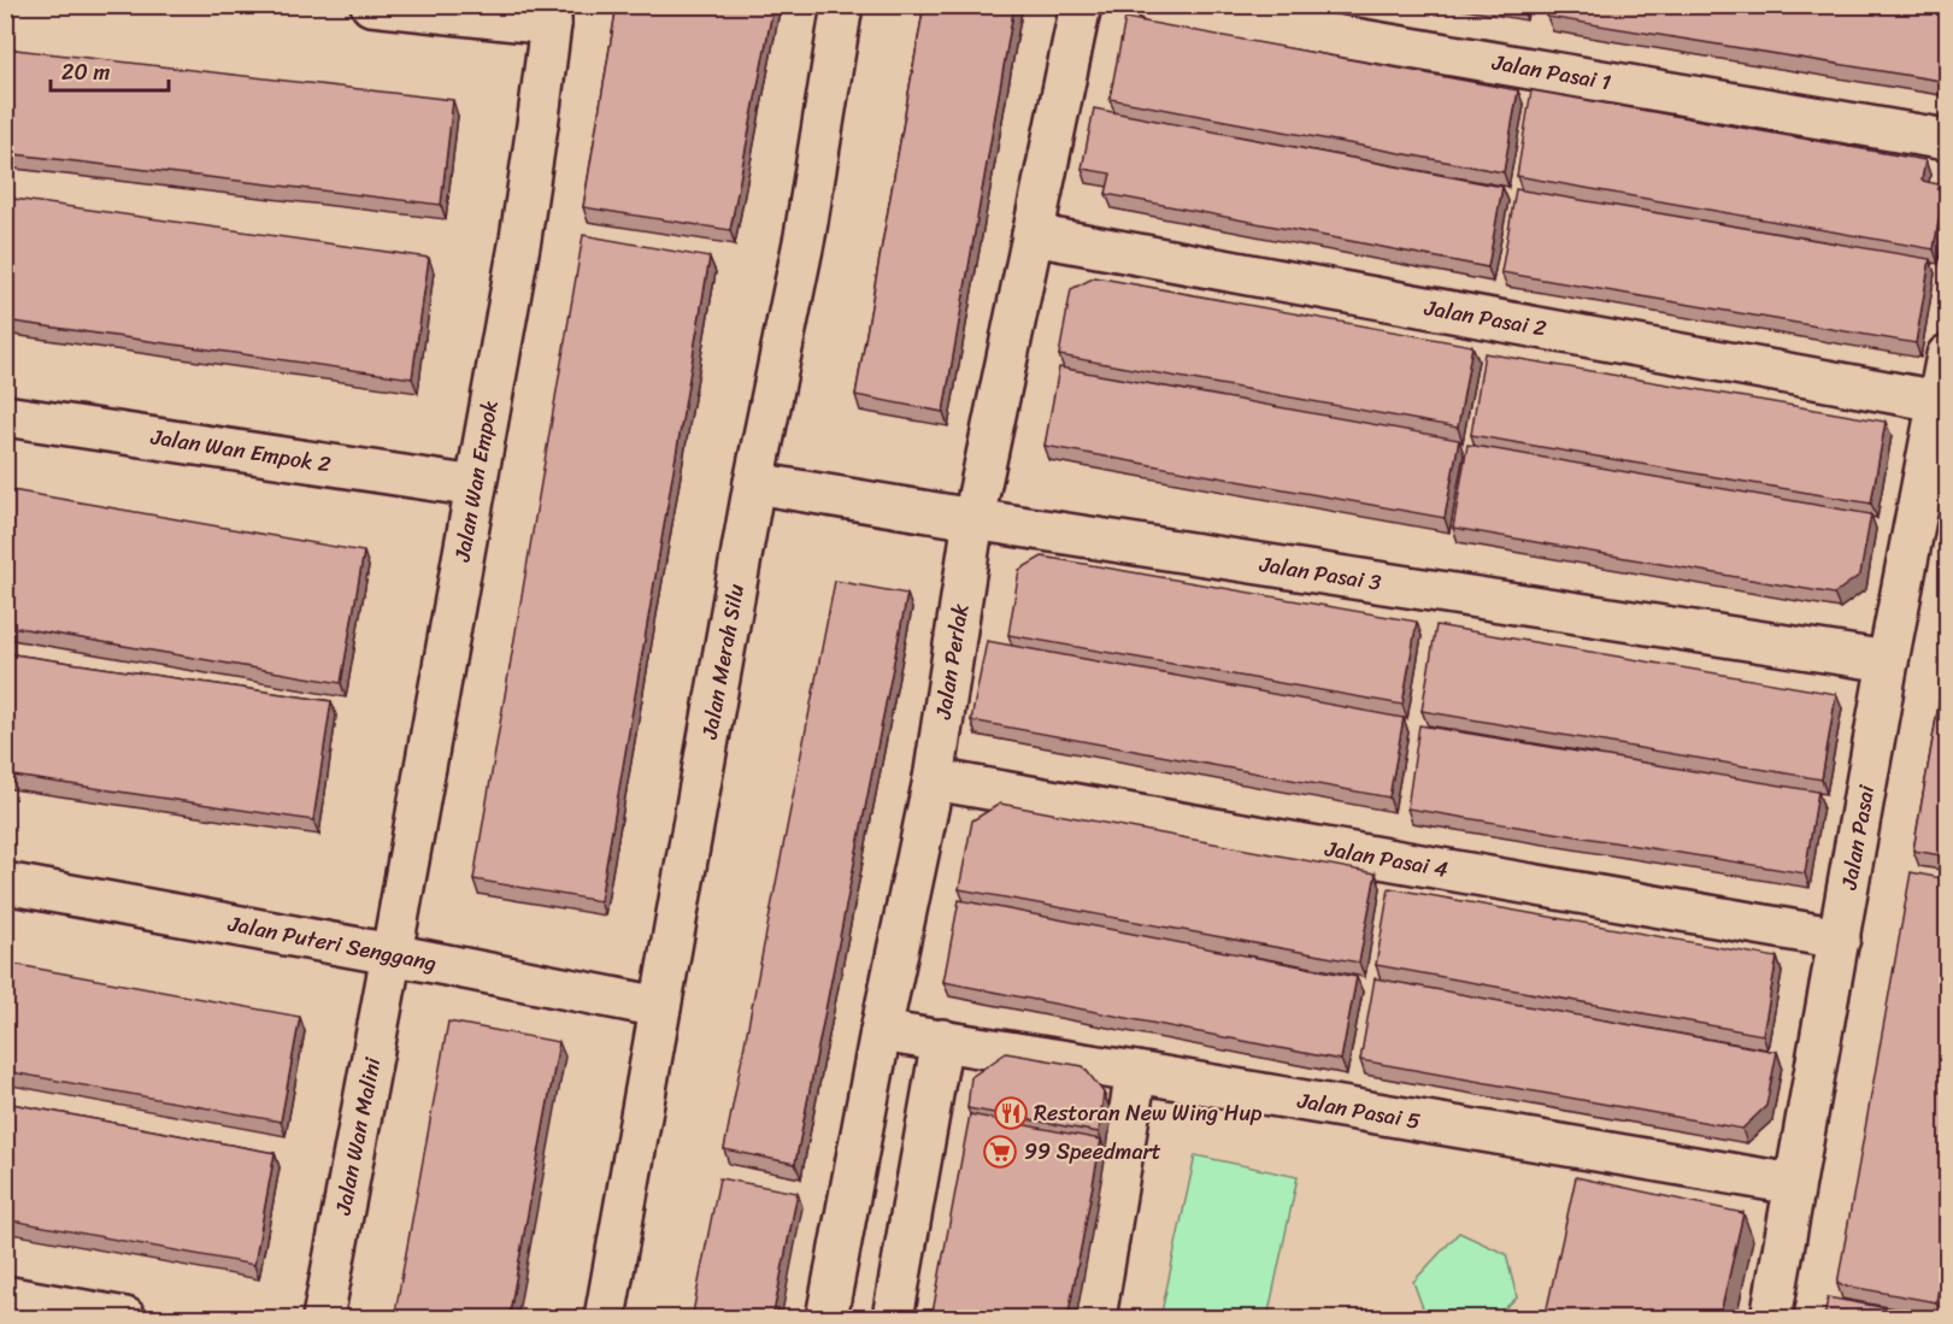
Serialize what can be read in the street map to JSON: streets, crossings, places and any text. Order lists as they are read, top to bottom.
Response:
{
  "streets": {
    "street": [
      "Jalan Pasai 1",
      "Jalan Pasai 2",
      "Jalan Wan Empok 2",
      "Jalan Wan Empok",
      "Jalan Pasai 3",
      "Jalan Merah Silu",
      "Jalan Perlak",
      "Jalan Pasai",
      "Jalan Pasai 4",
      "Jalan Puteri Senggang",
      "Jalan Pasai 5",
      "Jalan Wan Malini"
    ]
  },
  "crossings": [
    ["Jalan Pasai 2", "Jalan Perlak"],
    ["Jalan Pasai 2", "Jalan Pasai"],
    ["Jalan Wan Empok 2", "Jalan Wan Empok"],
    ["Jalan Wan Empok", "Jalan Puteri Senggang"],
    ["Jalan Wan Empok", "Jalan Wan Malini"],
    ["Jalan Pasai 3", "Jalan Merah Silu"],
    ["Jalan Pasai 3", "Jalan Perlak"],
    ["Jalan Pasai 3", "Jalan Pasai"],
    ["Jalan Merah Silu", "Jalan Puteri Senggang"],
    ["Jalan Perlak", "Jalan Pasai 4"],
    ["Jalan Perlak", "Jalan Pasai 5"],
    ["Jalan Pasai", "Jalan Pasai 4"],
    ["Jalan Pasai", "Jalan Pasai 5"],
    ["Jalan Puteri Senggang", "Jalan Wan Malini"]
  ],
  "places": {
    "restaurant": ["Restoran New Wing Hup"],
    "supermarket": ["99 Speedmart"]
  },
  "scale_bar": "20 m"
}
